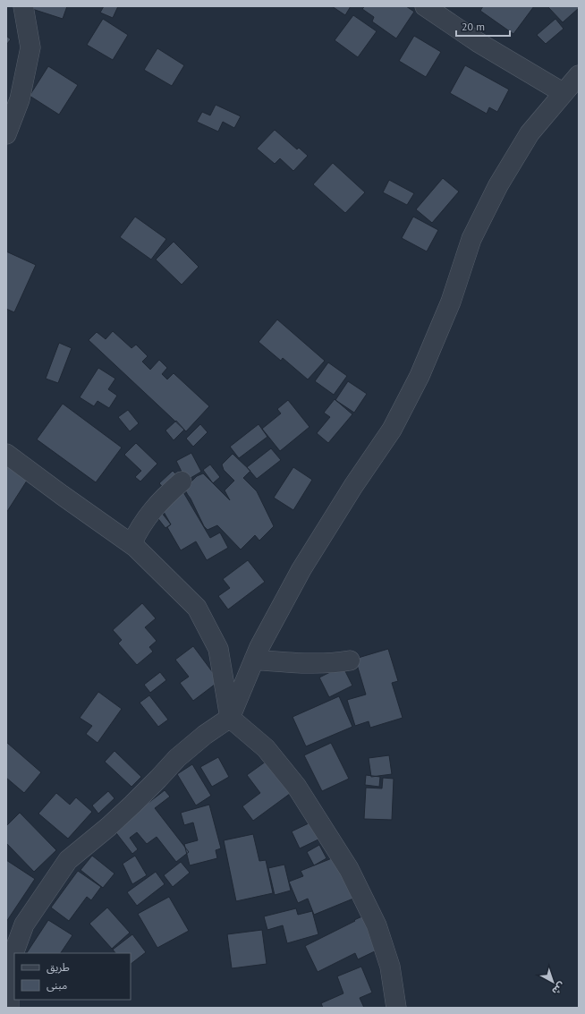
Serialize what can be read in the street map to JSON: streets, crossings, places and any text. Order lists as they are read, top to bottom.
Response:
{
  "legend": ["طريق", "مبنى"],
  "scale_bar": "20 m",
  "north": "bottom right"
}
